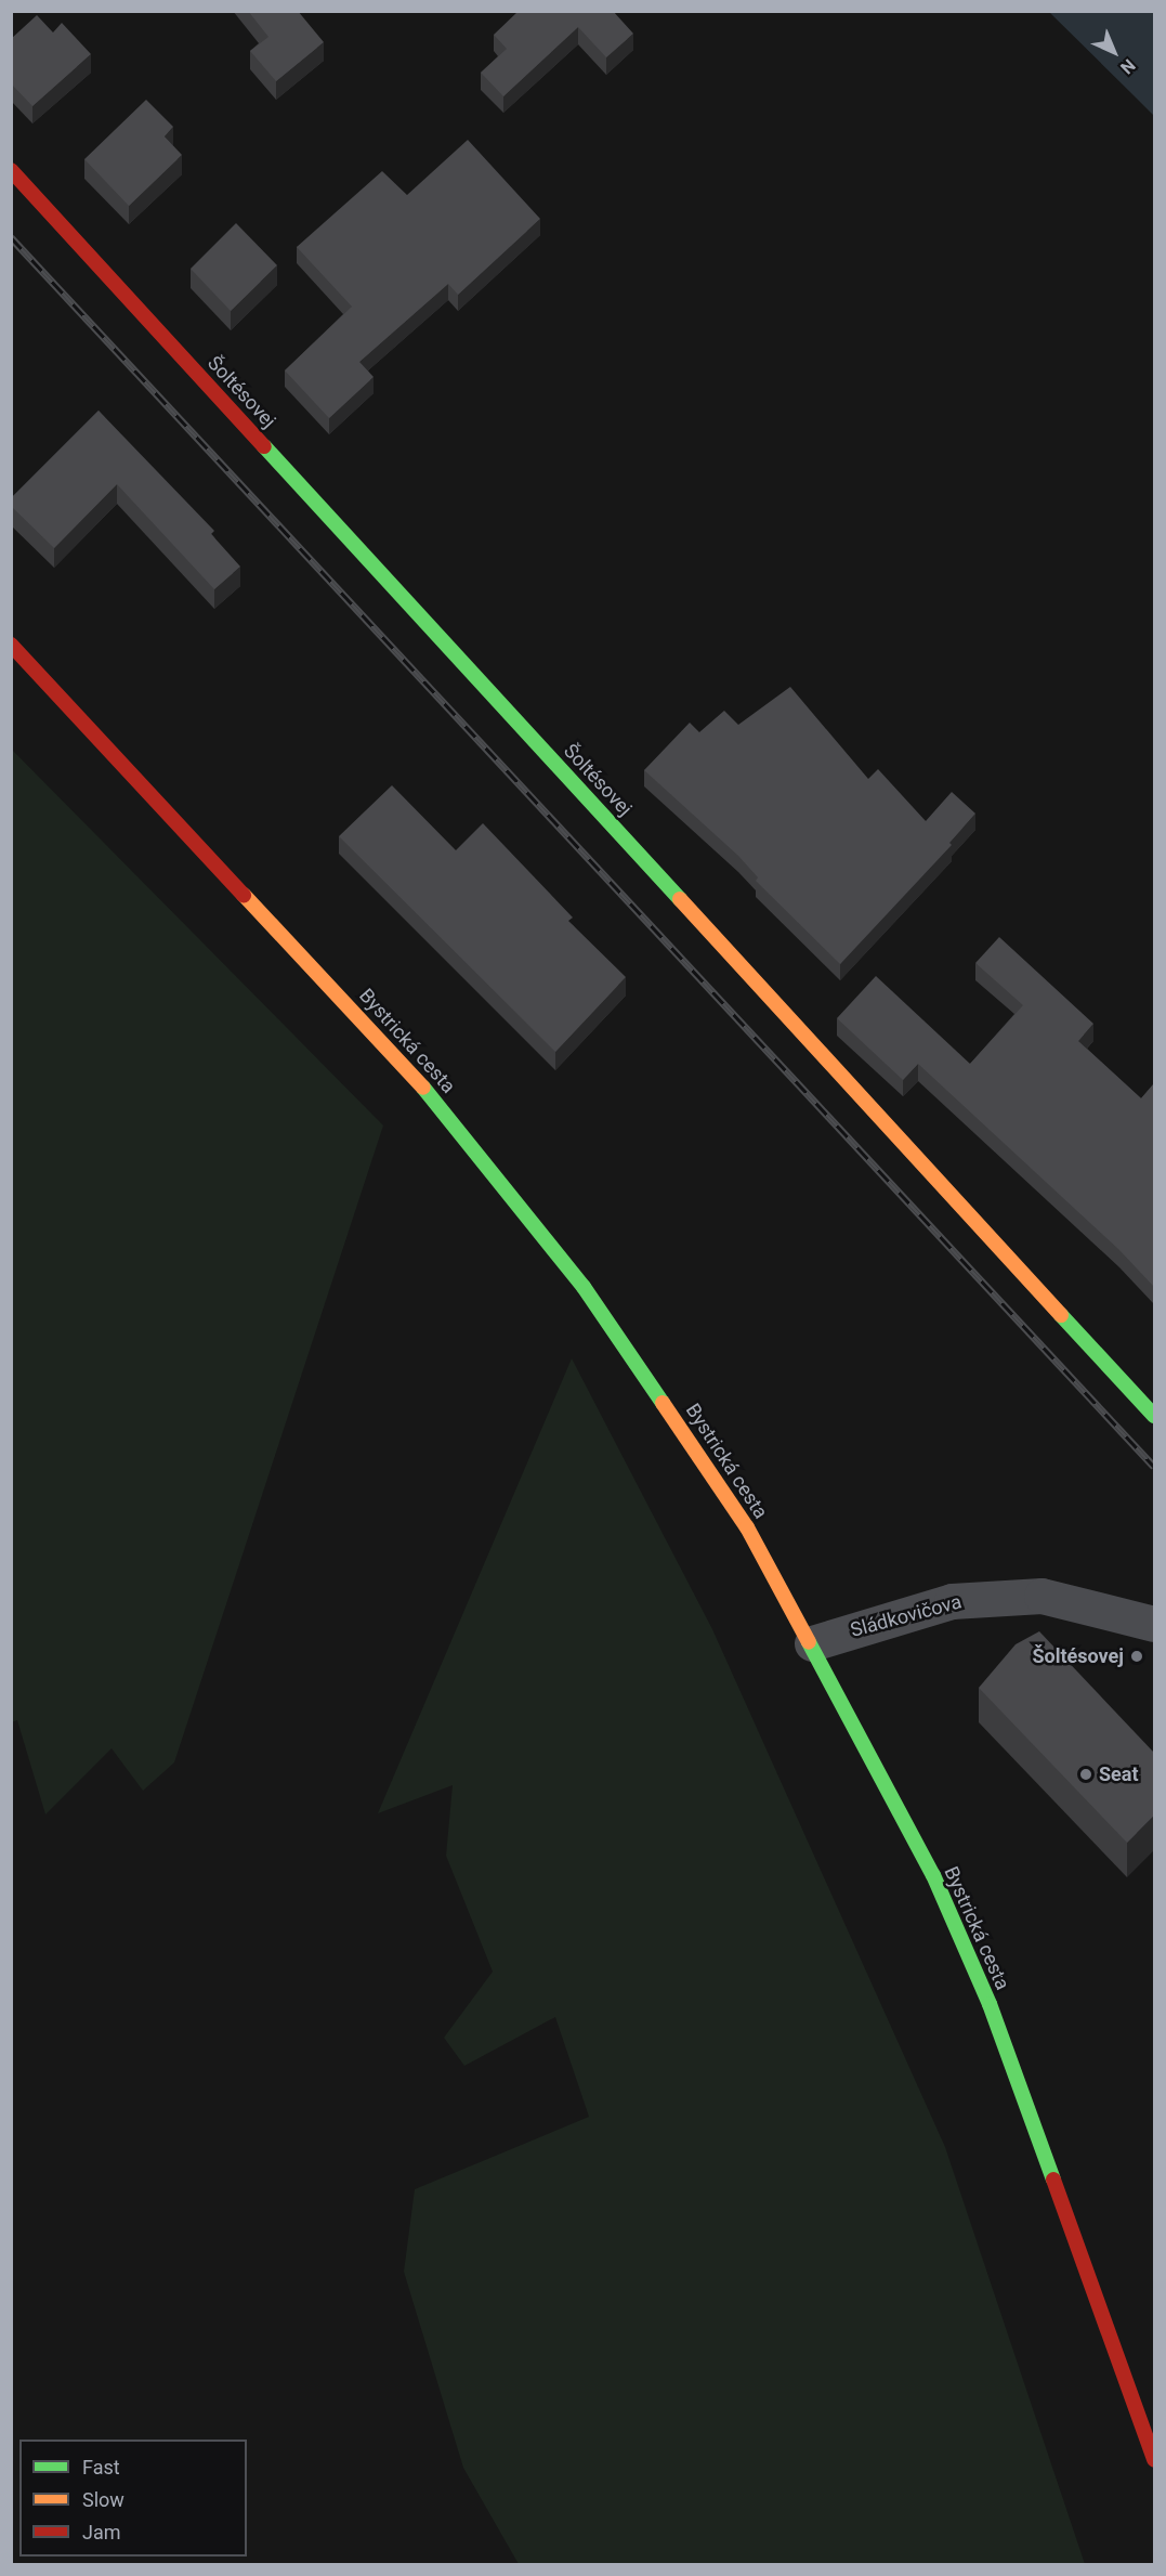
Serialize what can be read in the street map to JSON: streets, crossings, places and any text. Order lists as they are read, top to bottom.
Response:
{
  "streets": {
    "main road": ["Šoltésovej", "Bystrická cesta"],
    "street": ["Sládkovičova"]
  },
  "crossings": [
    ["Bystrická cesta", "Sládkovičova"]
  ],
  "places": ["Šoltésovej", "Seat"],
  "legend": ["Fast", "Slow", "Jam"],
  "north": "bottom right"
}
